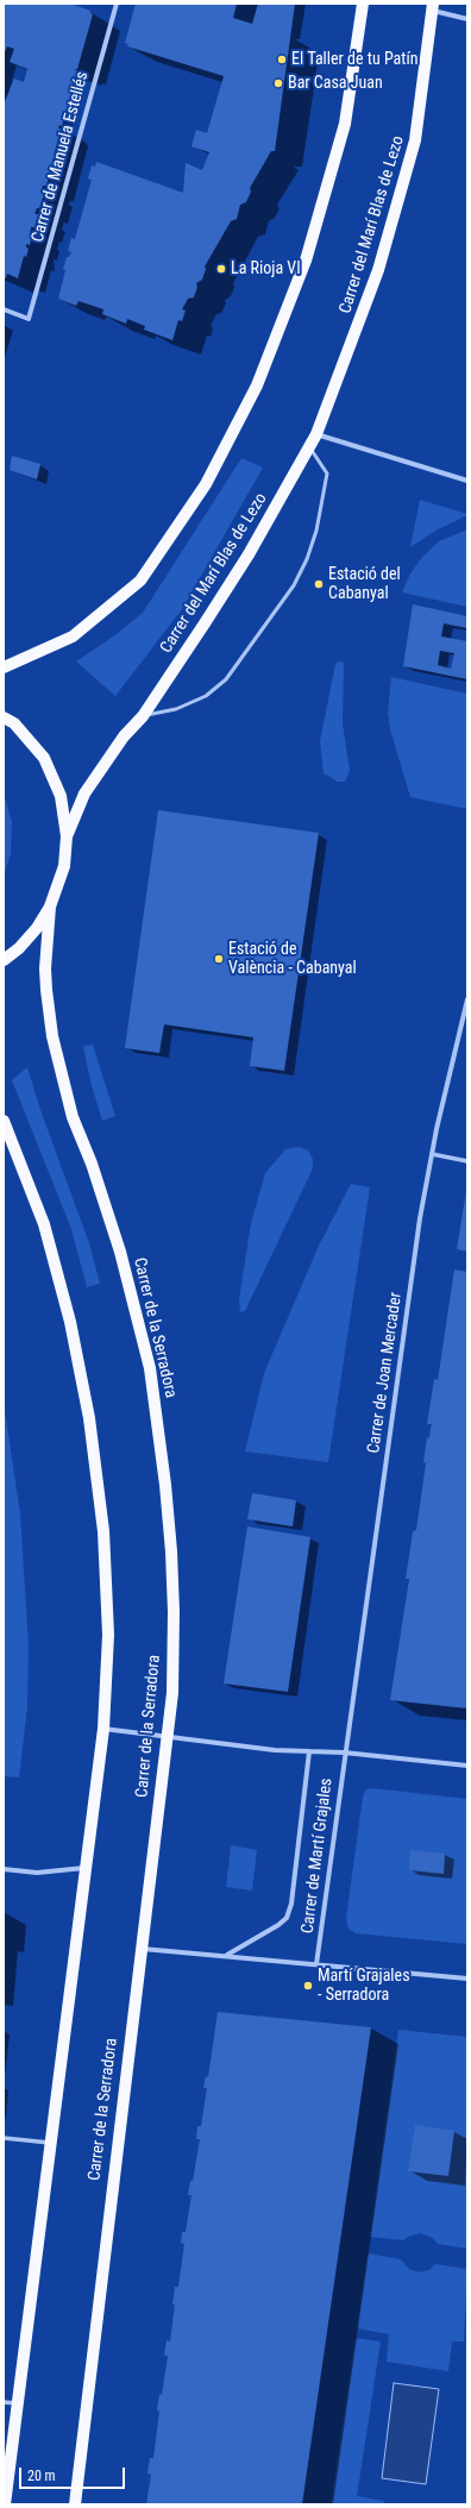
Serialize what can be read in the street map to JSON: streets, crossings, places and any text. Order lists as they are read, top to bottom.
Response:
{
  "streets": {
    "main road": ["Carrer del Marí Blas de Lezo", "Carrer de la Serradora"],
    "street": ["Carrer de Manuela Estellés", "Carrer de Joan Mercader", "Carrer de Martí Grajales"]
  },
  "crossings": [
    ["Carrer de Joan Mercader", "Carrer de Martí Grajales"]
  ],
  "places": [
    "El Taller de tu Patín",
    "Bar Casa Juan",
    "La Rioja VI",
    "Estació del Cabanyal",
    "Estació de València - Cabanyal",
    "Martí Grajales - Serradora"
  ],
  "scale_bar": "20 m"
}
